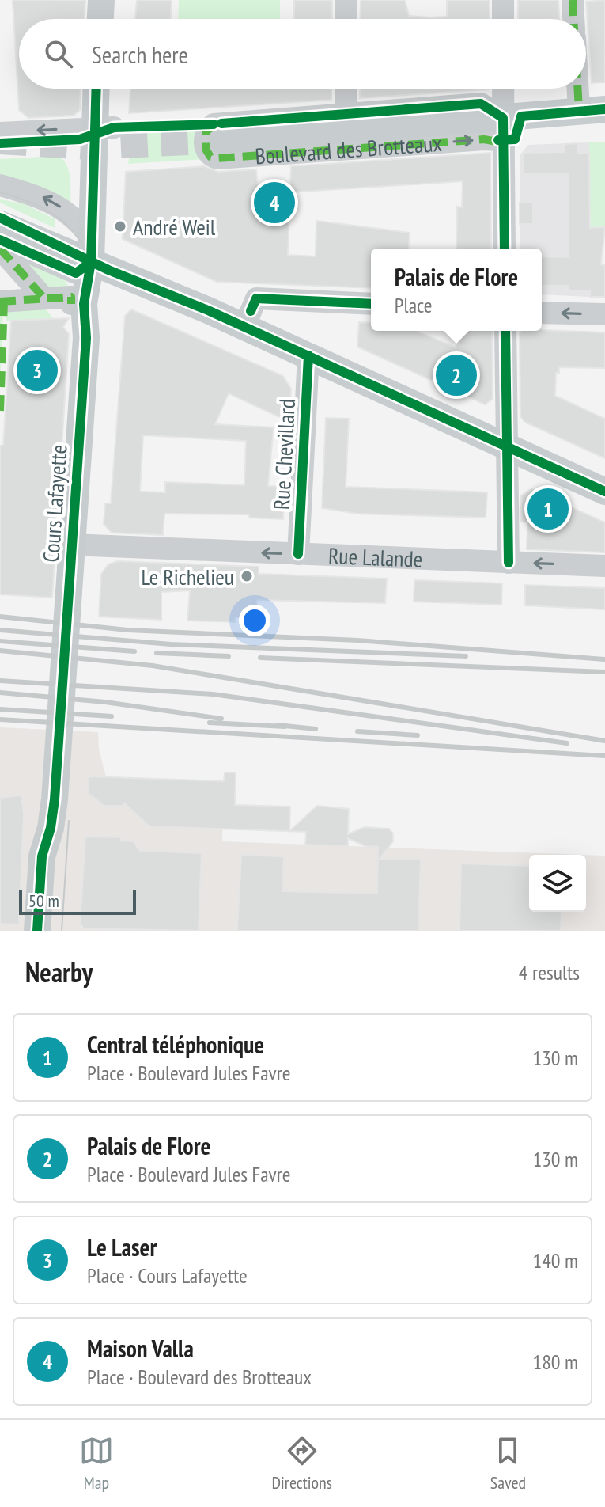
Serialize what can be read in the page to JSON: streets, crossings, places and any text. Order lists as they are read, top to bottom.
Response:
{
  "streets": {
    "main road": ["Cours Lafayette"],
    "street": ["Boulevard des Brotteaux", "Rue Chevillard", "Rue Lalande"]
  },
  "crossings": [
    ["Rue Chevillard", "Rue Lalande"],
    ["Cours Lafayette", "Rue Lalande"]
  ],
  "one_way": ["Rue Lalande"],
  "places": ["André Weil", "Le Richelieu"],
  "scale_bar": "50 m",
  "page": {
    "search": "Search here",
    "pins": [
      "4",
      "3",
      "2",
      "1"
    ],
    "popup": ["Palais de Flore", "Place"],
    "scale": "50 m",
    "heading": ["Nearby", "4 results"],
    "list": [
      {
        "mark": "1",
        "name": "Central téléphonique",
        "note": "Place · Boulevard Jules Favre",
        "value": "130 m"
      },
      {
        "mark": "2",
        "name": "Palais de Flore",
        "note": "Place · Boulevard Jules Favre",
        "value": "130 m"
      },
      {
        "mark": "3",
        "name": "Le Laser",
        "note": "Place · Cours Lafayette",
        "value": "140 m"
      },
      {
        "mark": "4",
        "name": "Maison Valla",
        "note": "Place · Boulevard des Brotteaux",
        "value": "180 m"
      }
    ],
    "nav": ["Map", "Directions", "Saved"]
  }
}
